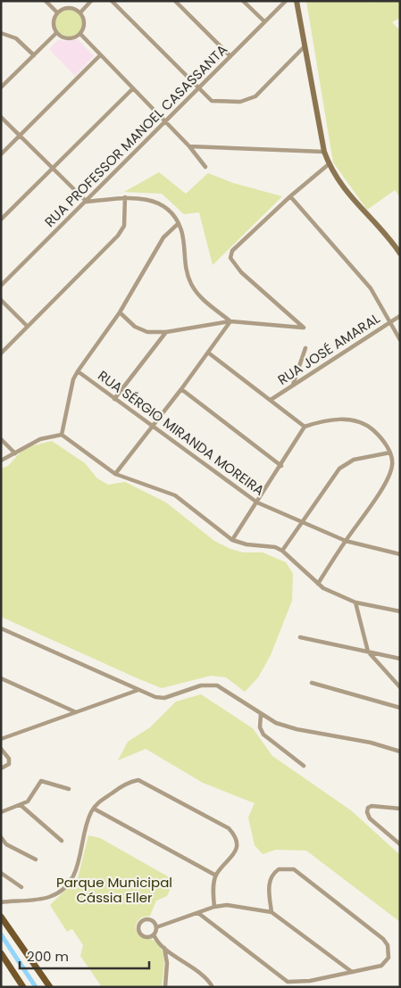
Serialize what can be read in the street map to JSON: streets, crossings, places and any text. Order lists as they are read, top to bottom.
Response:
{
  "streets": {
    "street": ["RUA PROFESSOR MANOEL CASASSANTA", "RUA JOSÉ AMARAL", "RUA SÉRGIO MIRANDA MOREIRA"]
  },
  "parks": ["Parque Municipal Cássia Eller"],
  "scale_bar": "200 m"
}
